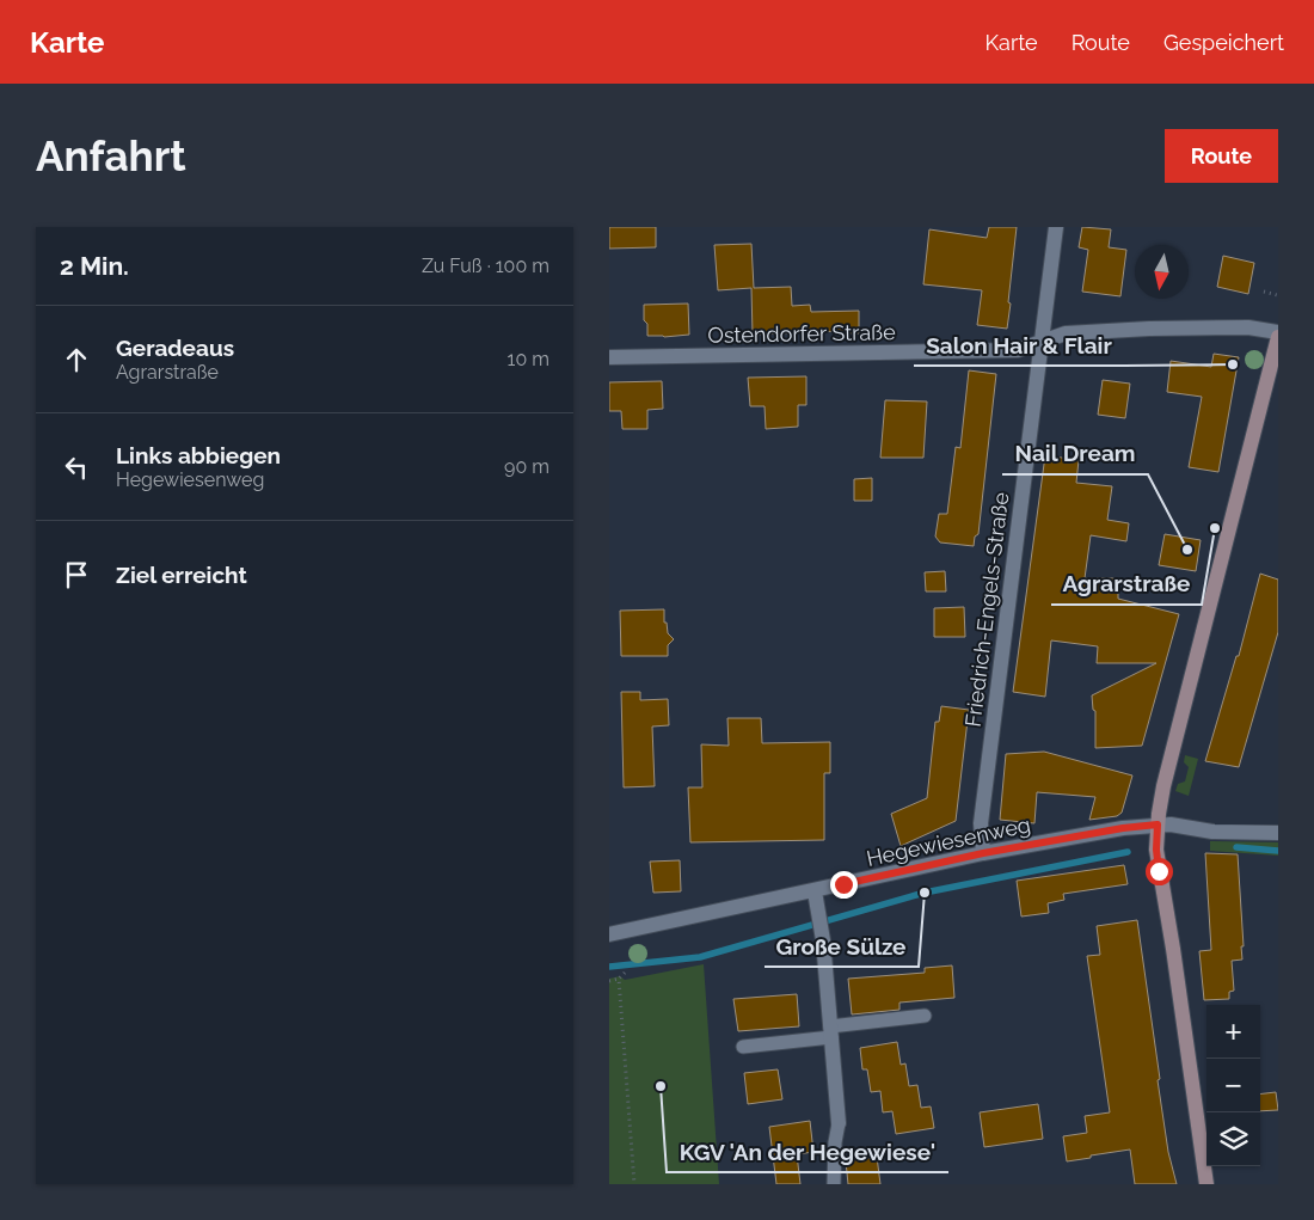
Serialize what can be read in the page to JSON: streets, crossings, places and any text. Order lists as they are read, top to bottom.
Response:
{
  "streets": {
    "street": ["Ostendorfer Straße", "Friedrich-Engels-Straße", "Hegewiesenweg"]
  },
  "crossings": [
    ["Ostendorfer Straße", "Friedrich-Engels-Straße"],
    ["Friedrich-Engels-Straße", "Hegewiesenweg"]
  ],
  "places": [
    "Salon Hair & Flair",
    "Agrarstraße",
    "Nail Dream",
    "Große Sülze",
    "KGV 'An der Hegewiese'"
  ],
  "north": "bottom",
  "page": {
    "header": "Karte",
    "nav": ["Karte", "Route", "Gespeichert"],
    "buttons": "Route",
    "title": "Anfahrt",
    "heading": ["2 Min.", "Zu Fuß · 100 m"],
    "list": [
      ["Geradeaus", "Agrarstraße", "10 m"],
      ["Links abbiegen", "Hegewiesenweg", "90 m"],
      "Ziel erreicht"
    ],
    "map_buttons": ["+", "−"]
  }
}
